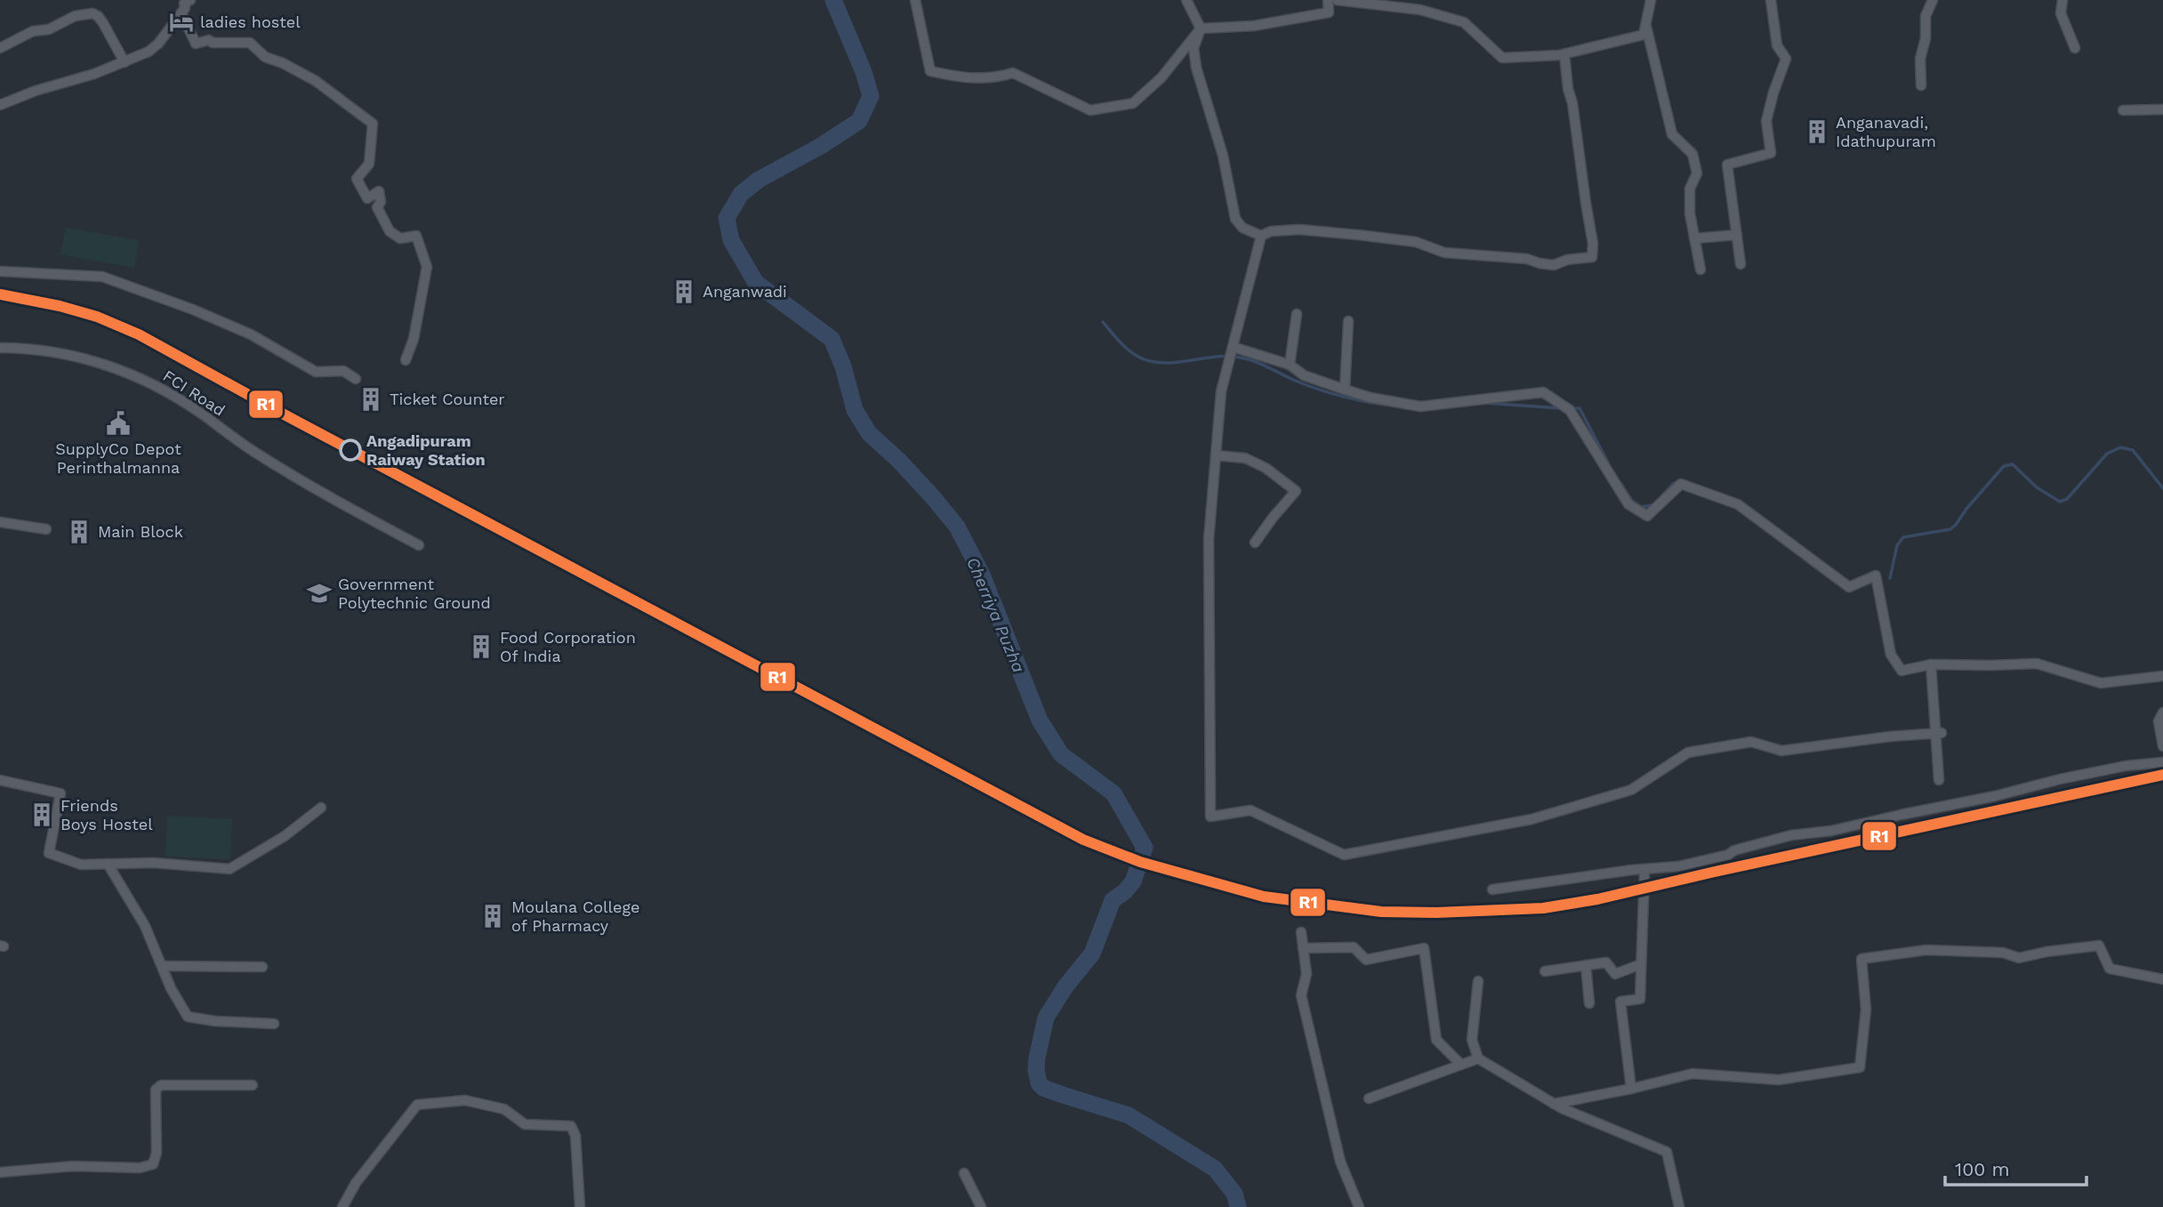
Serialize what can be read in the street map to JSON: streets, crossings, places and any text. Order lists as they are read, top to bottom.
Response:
{
  "streets": {
    "street": ["FCI Road"]
  },
  "water": ["Cherriya Puzha"],
  "places": {
    "hotel": ["ladies hostel"],
    "building": [
      "Anganavadi, Idathupuram",
      "Anganwadi",
      "Ticket Counter",
      "Main Block",
      "Food Corporation Of India",
      "Friends Boys Hostel",
      "Moulana College of Pharmacy"
    ],
    "public building": ["SupplyCo Depot Perinthalmanna"],
    "other": ["Angadipuram Raiway Station"],
    "school or university": ["Government Polytechnic Ground"]
  },
  "lines": ["transit line R1"],
  "scale_bar": "100 m"
}
